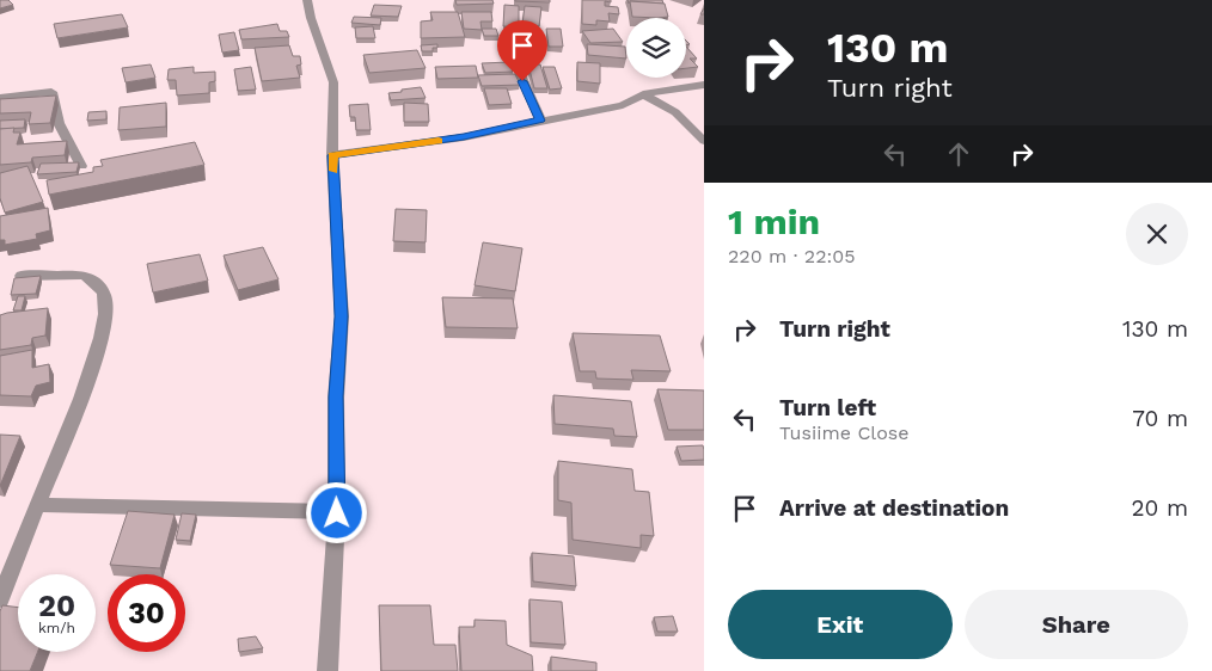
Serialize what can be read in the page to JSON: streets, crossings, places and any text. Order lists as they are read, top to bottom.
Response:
{
  "page": {
    "turn": ["130 m", "Turn right"],
    "heading": ["1 min", "220 m · 22:05"],
    "list": [
      {
        "name": "Turn right",
        "value": "130 m"
      },
      {
        "name": "Turn left",
        "note": "Tusiime Close",
        "value": "70 m"
      },
      {
        "name": "Arrive at destination",
        "value": "20 m"
      }
    ],
    "speed": "20 km/h",
    "limit": "30",
    "buttons": ["Exit", "Share"]
  }
}
